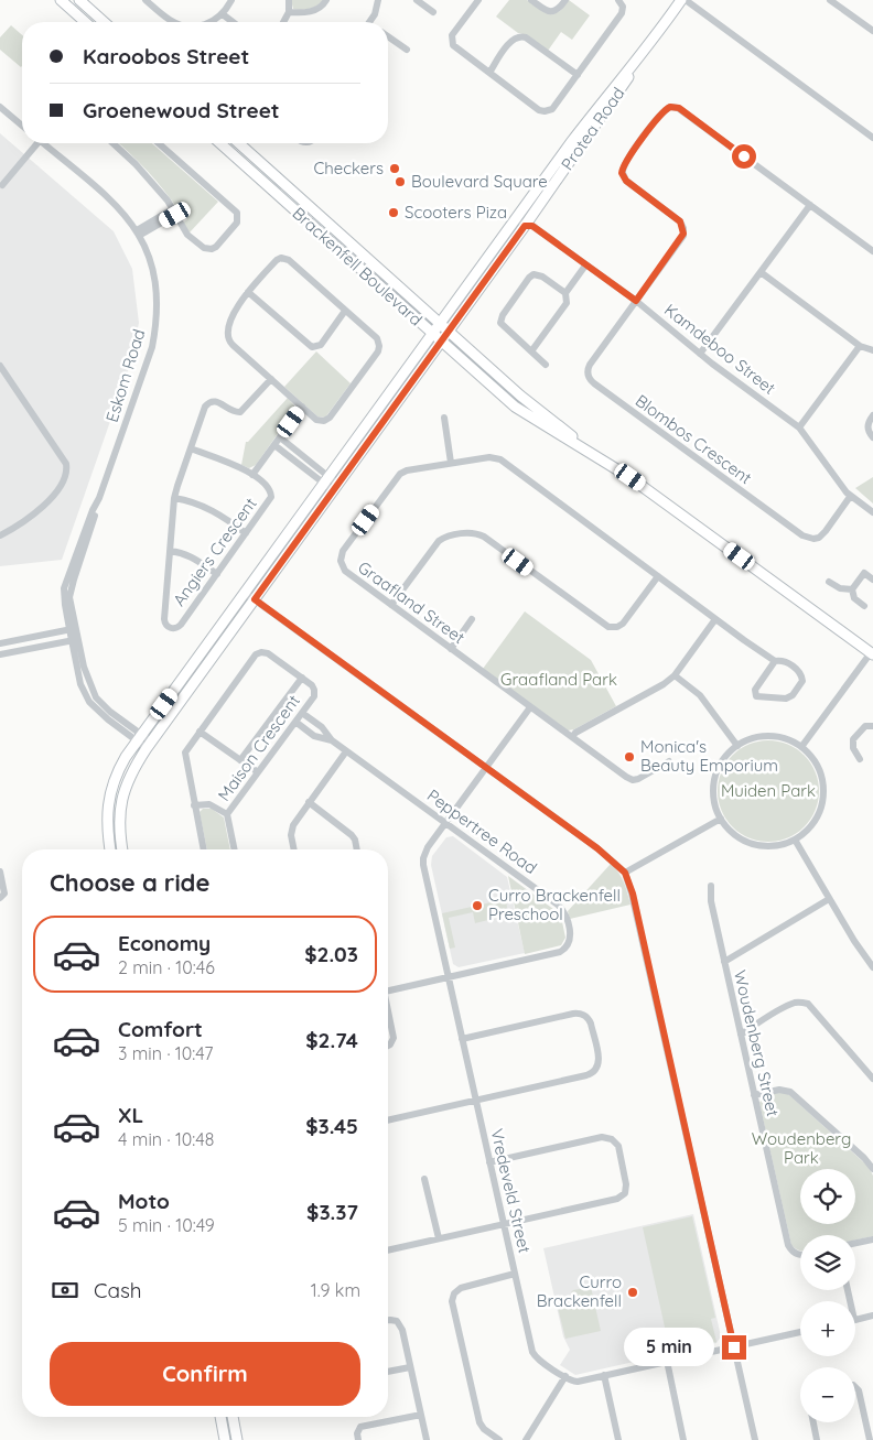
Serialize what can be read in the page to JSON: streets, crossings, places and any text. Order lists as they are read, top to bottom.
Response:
{
  "streets": {
    "street": [
      "Protea Road",
      "Brackenfell Boulevard",
      "Kamdeboo Street",
      "Eskom Road",
      "Blombos Crescent",
      "Angiers Crescent",
      "Graafland Street",
      "Maison Crescent",
      "Peppertree Road",
      "Woudenberg Street",
      "Vredeveld Street"
    ]
  },
  "crossings": [
    ["Protea Road", "Brackenfell Boulevard"],
    ["Protea Road", "Kamdeboo Street"],
    ["Kamdeboo Street", "Blombos Crescent"],
    ["Graafland Street", "Vredeveld Street"],
    ["Peppertree Road", "Vredeveld Street"]
  ],
  "parks": ["Graafland Park", "Muiden Park", "Woudenberg Park"],
  "places": [
    "Checkers",
    "Boulevard Square",
    "Scooters Piza",
    "Monica's Beauty Emporium",
    "Curro Brackenfell Preschool",
    "Curro Brackenfell"
  ],
  "page": {
    "banner": ["Karoobos Street", "Groenewoud Street"],
    "heading": "Choose a ride",
    "list": [
      {
        "name": "Economy",
        "note": "2 min · 10:46",
        "value": "$2.03"
      },
      {
        "name": "Comfort",
        "note": "3 min · 10:47",
        "value": "$2.74"
      },
      {
        "name": "XL",
        "note": "4 min · 10:48",
        "value": "$3.45"
      },
      {
        "name": "Moto",
        "note": "5 min · 10:49",
        "value": "$3.37"
      }
    ],
    "map_buttons": ["+", "−"],
    "pay": ["Cash", "1.9 km"],
    "bubble": "5 min",
    "buttons": "Confirm"
  }
}
